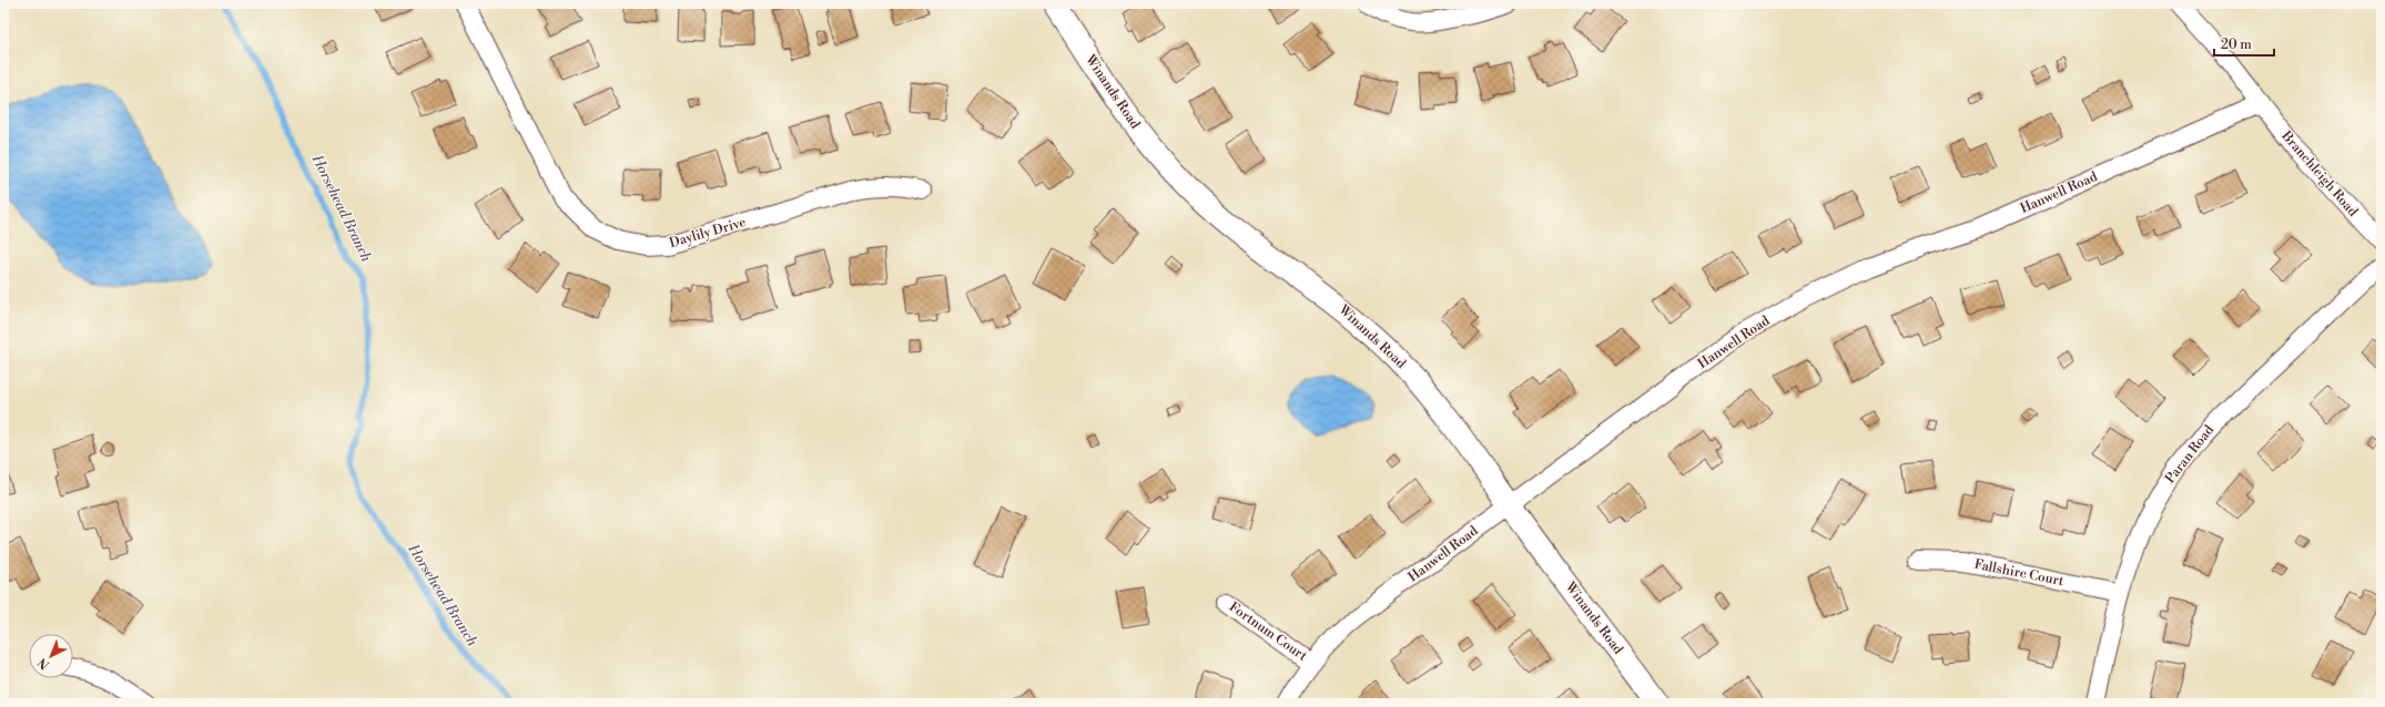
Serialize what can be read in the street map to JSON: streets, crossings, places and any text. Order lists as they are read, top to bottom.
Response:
{
  "streets": {
    "street": [
      "Winands Road",
      "Branchleigh Road",
      "Hanwell Road",
      "Daylily Drive",
      "Paran Road",
      "Fallshire Court",
      "Fortnum Court"
    ]
  },
  "crossings": [
    ["Winands Road", "Hanwell Road"],
    ["Branchleigh Road", "Hanwell Road"],
    ["Hanwell Road", "Fortnum Court"],
    ["Paran Road", "Fallshire Court"]
  ],
  "water": ["Horsehead Branch"],
  "scale_bar": "20 m",
  "north": "bottom left"
}
